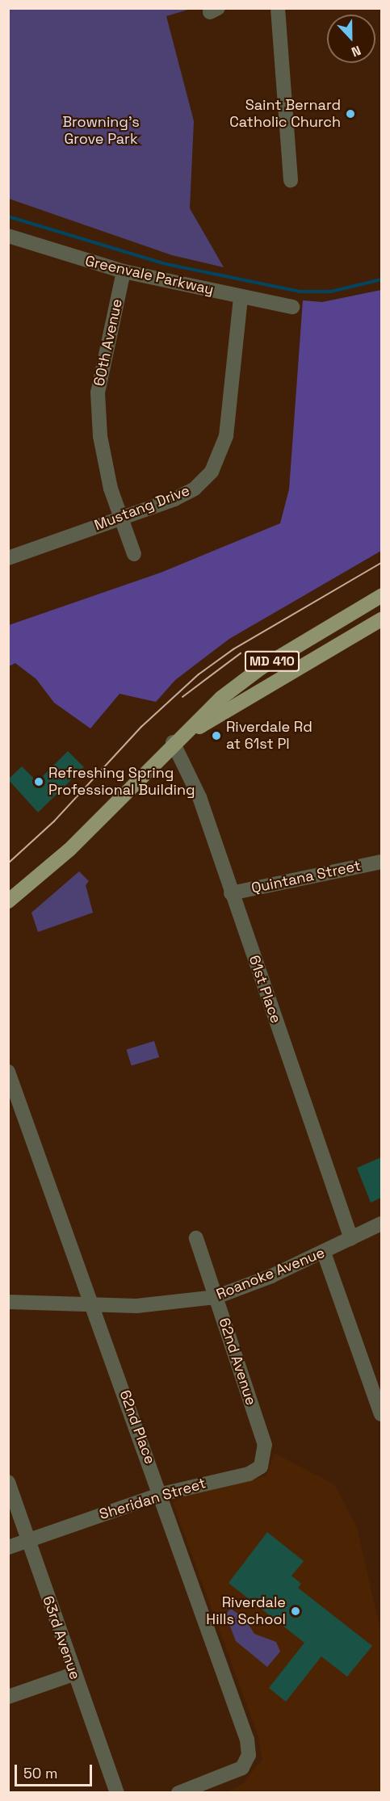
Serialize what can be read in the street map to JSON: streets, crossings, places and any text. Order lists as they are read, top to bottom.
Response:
{
  "streets": {
    "main road": ["MD 410"],
    "street": [
      "Greenvale Parkway",
      "60th Avenue",
      "Mustang Drive",
      "Quintana Street",
      "61st Place",
      "Roanoke Avenue",
      "62nd Avenue",
      "62nd Place",
      "Sheridan Street",
      "63rd Avenue"
    ]
  },
  "crossings": [
    ["Greenvale Parkway", "60th Avenue"],
    ["Greenvale Parkway", "Mustang Drive"],
    ["60th Avenue", "Mustang Drive"],
    ["MD 410", "61st Place"],
    ["Quintana Street", "61st Place"],
    ["61st Place", "Roanoke Avenue"],
    ["Roanoke Avenue", "62nd Avenue"],
    ["Roanoke Avenue", "62nd Place"],
    ["62nd Avenue", "Sheridan Street"],
    ["62nd Place", "Sheridan Street"],
    ["Sheridan Street", "63rd Avenue"]
  ],
  "parks": ["Browning's Grove Park"],
  "places": [
    "Saint Bernard Catholic Church",
    "Riverdale Rd at 61st Pl",
    "Refreshing Spring Professional Building",
    "Riverdale Hills School"
  ],
  "scale_bar": "50 m",
  "north": "bottom"
}
